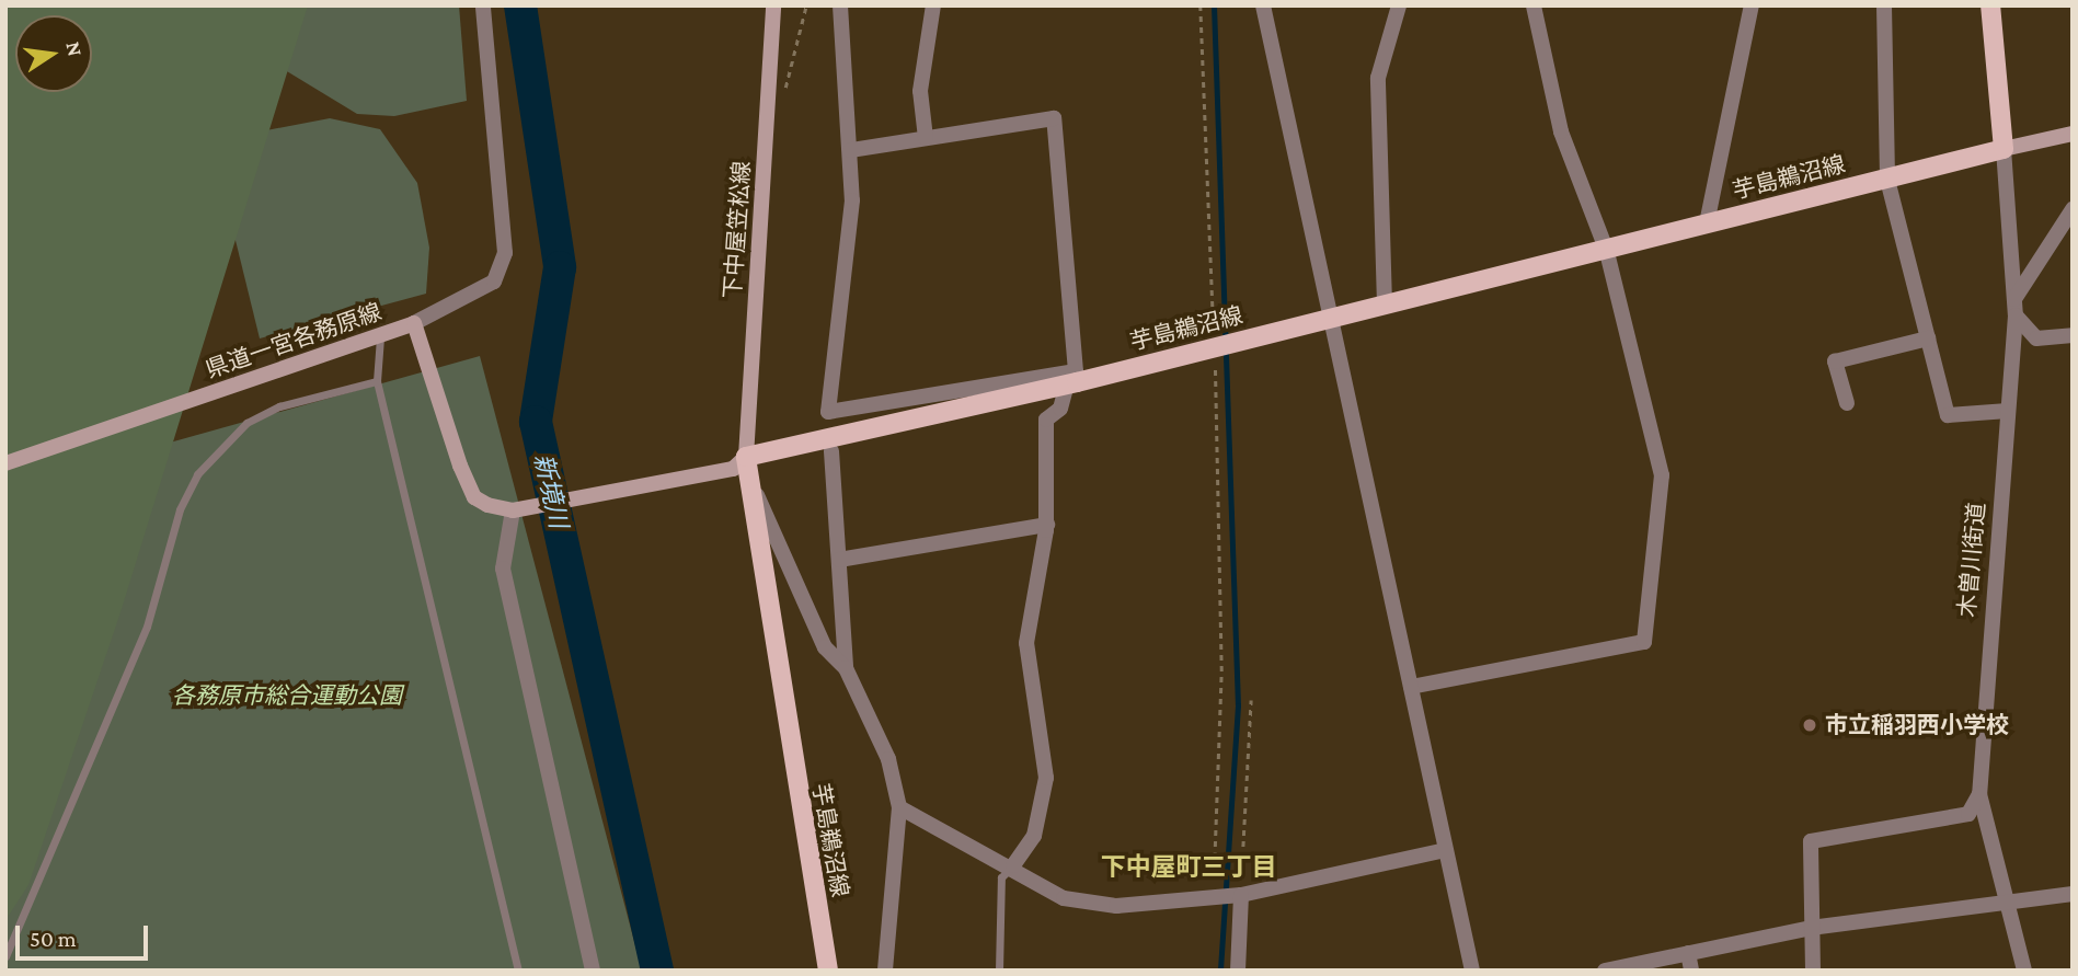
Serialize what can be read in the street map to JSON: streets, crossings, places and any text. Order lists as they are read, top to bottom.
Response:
{
  "streets": {
    "main road": ["芋島鵜沼線", "下中屋笠松線", "県道一宮各務原線"],
    "street": ["木曽川街道"]
  },
  "crossings": [
    ["芋島鵜沼線", "下中屋笠松線"],
    ["芋島鵜沼線", "県道一宮各務原線"],
    ["芋島鵜沼線", "木曽川街道"],
    ["下中屋笠松線", "県道一宮各務原線"]
  ],
  "districts": ["下中屋町三丁目"],
  "water": ["新境川"],
  "parks": ["各務原市総合運動公園"],
  "places": ["市立稲羽西小学校"],
  "scale_bar": "50 m",
  "north": "right"
}
